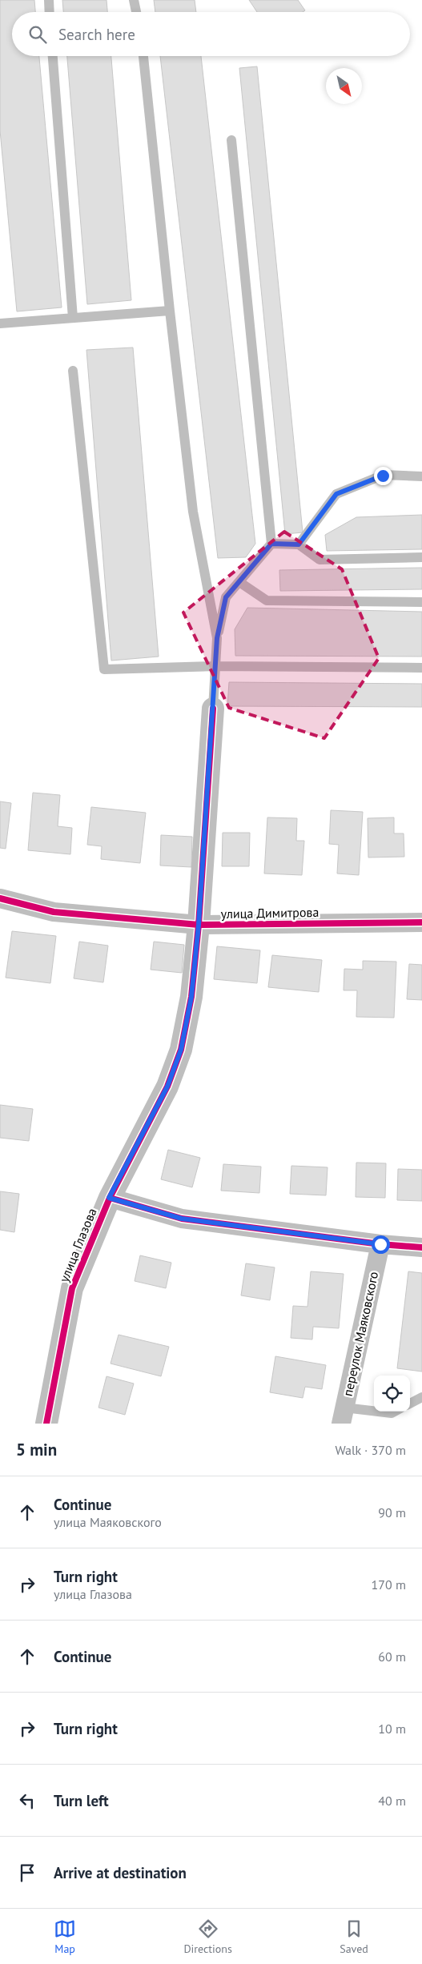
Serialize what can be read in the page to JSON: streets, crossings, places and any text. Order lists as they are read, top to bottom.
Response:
{
  "streets": {
    "street": ["улица Димитрова", "улица Глазова", "переулок Маяковского"]
  },
  "crossings": [
    ["улица Димитрова", "улица Глазова"]
  ],
  "north": "bottom right",
  "page": {
    "search": "Search here",
    "heading": ["5 min", "Walk · 370 m"],
    "list": [
      ["Continue", "улица Маяковского", "90 m"],
      ["Turn right", "улица Глазова", "170 m"],
      ["Continue", "60 m"],
      ["Turn right", "10 m"],
      ["Turn left", "40 m"],
      "Arrive at destination"
    ],
    "nav": ["Map", "Directions", "Saved"]
  }
}
